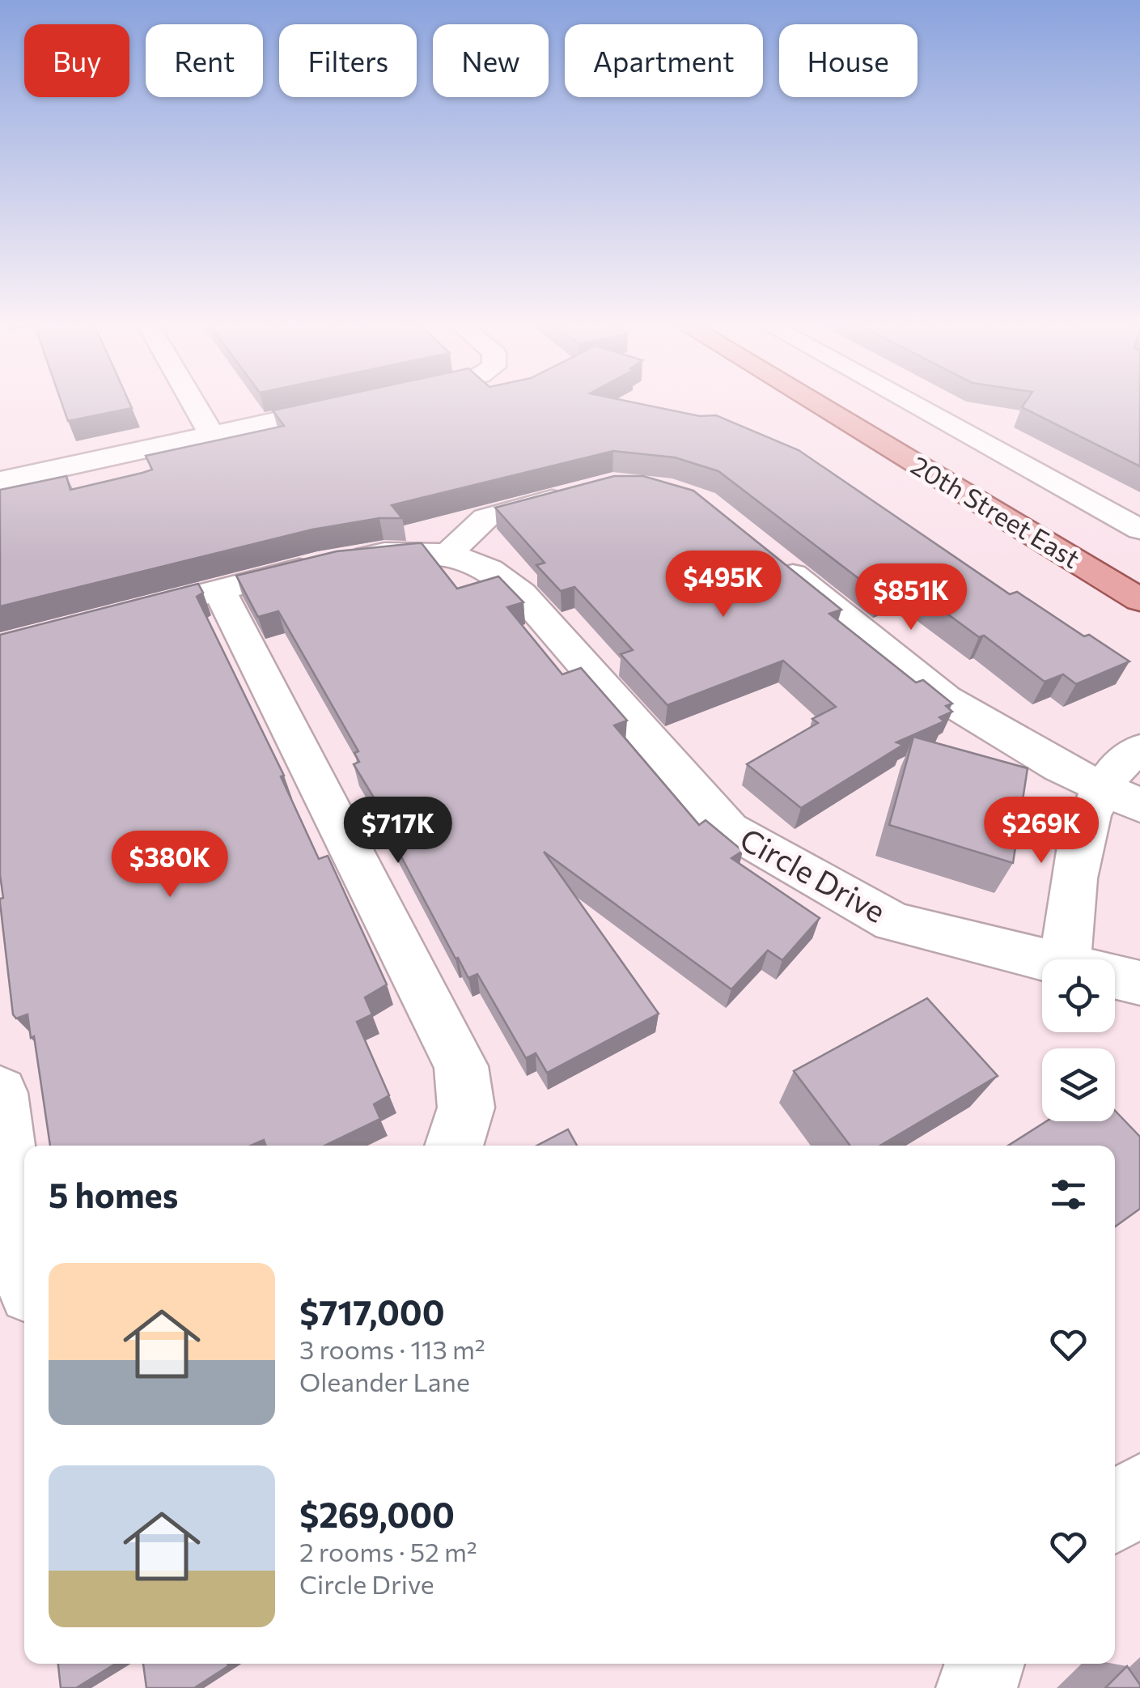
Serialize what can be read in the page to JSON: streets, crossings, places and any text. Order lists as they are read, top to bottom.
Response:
{
  "streets": {
    "main road": ["20th Street East"],
    "street": ["Circle Drive"]
  },
  "page": {
    "chip": [
      "Buy",
      "Rent",
      "Filters",
      "New",
      "Apartment",
      "House"
    ],
    "price": [
      "$495K",
      "$851K",
      "$717K",
      "$269K",
      "$380K"
    ],
    "heading": "5 homes",
    "list": [
      {
        "name": "$717,000",
        "note": "3 rooms · 113 m² · Oleander Lane"
      },
      {
        "name": "$269,000",
        "note": "2 rooms · 52 m² · Circle Drive"
      }
    ]
  }
}
